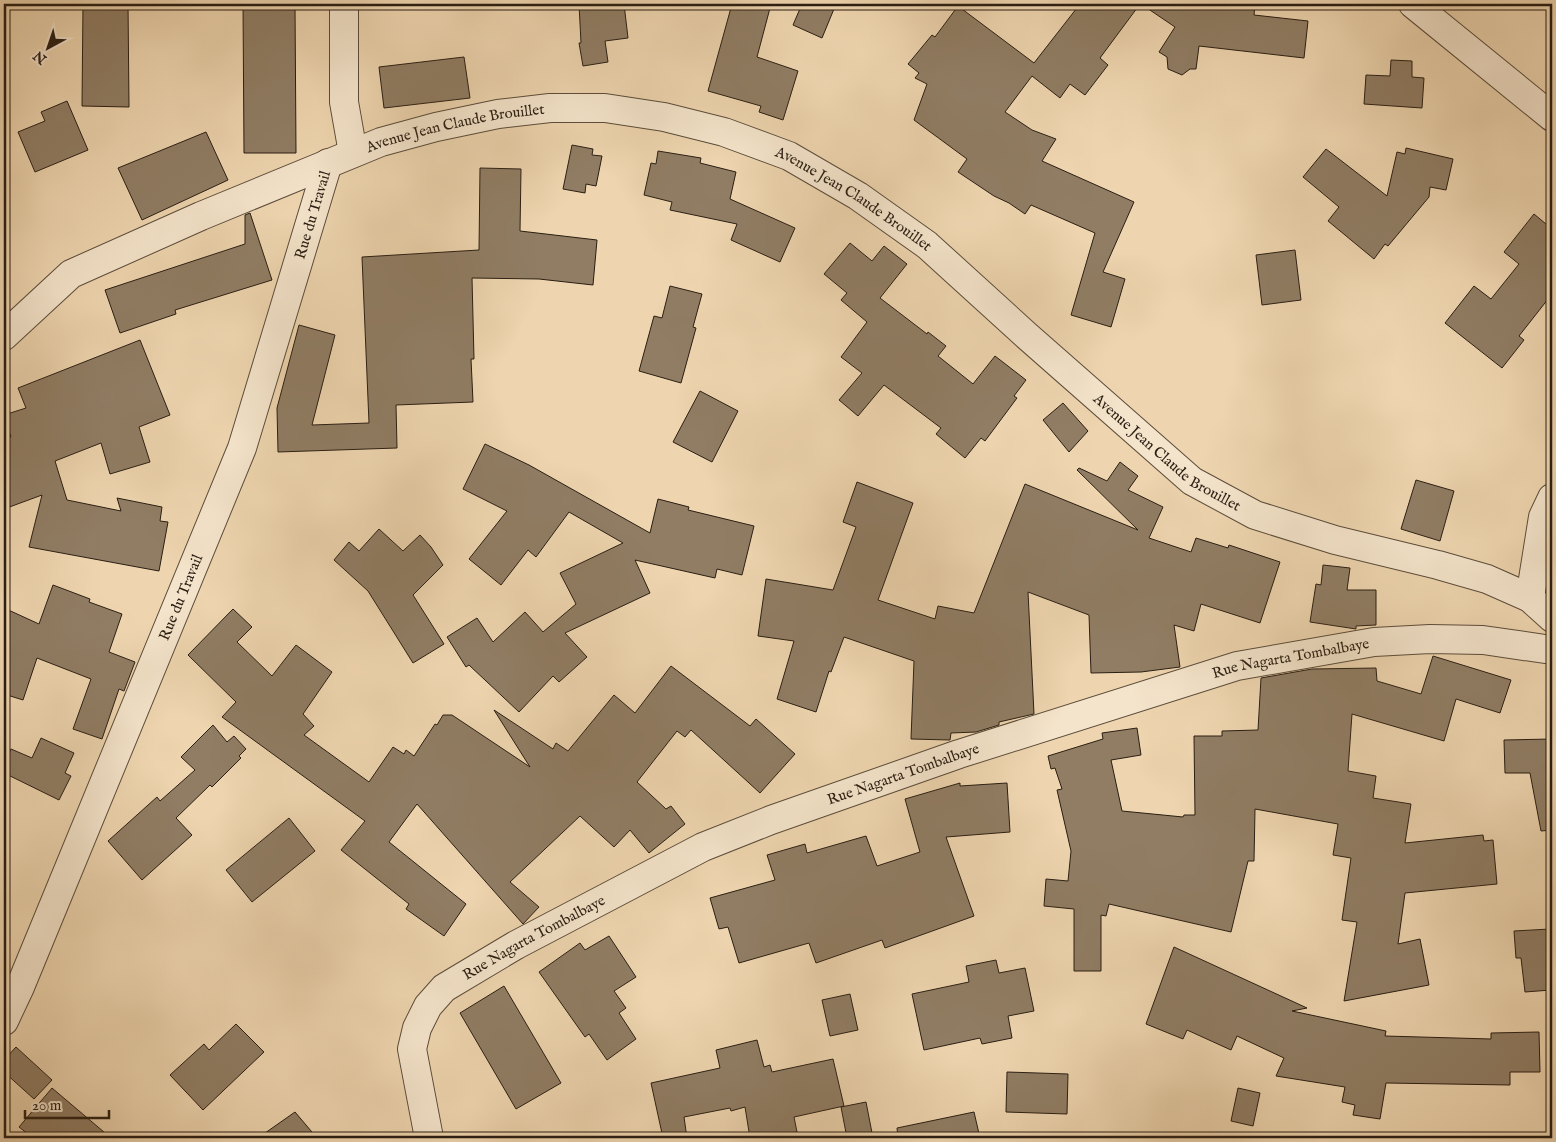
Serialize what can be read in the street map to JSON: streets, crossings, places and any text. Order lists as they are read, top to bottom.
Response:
{
  "streets": {
    "street": ["Avenue Jean Claude Brouillet", "Rue du Travail", "Rue Nagarta Tombalbaye"]
  },
  "crossings": [
    ["Avenue Jean Claude Brouillet", "Rue du Travail"]
  ],
  "scale_bar": "20 m",
  "north": "bottom left"
}
